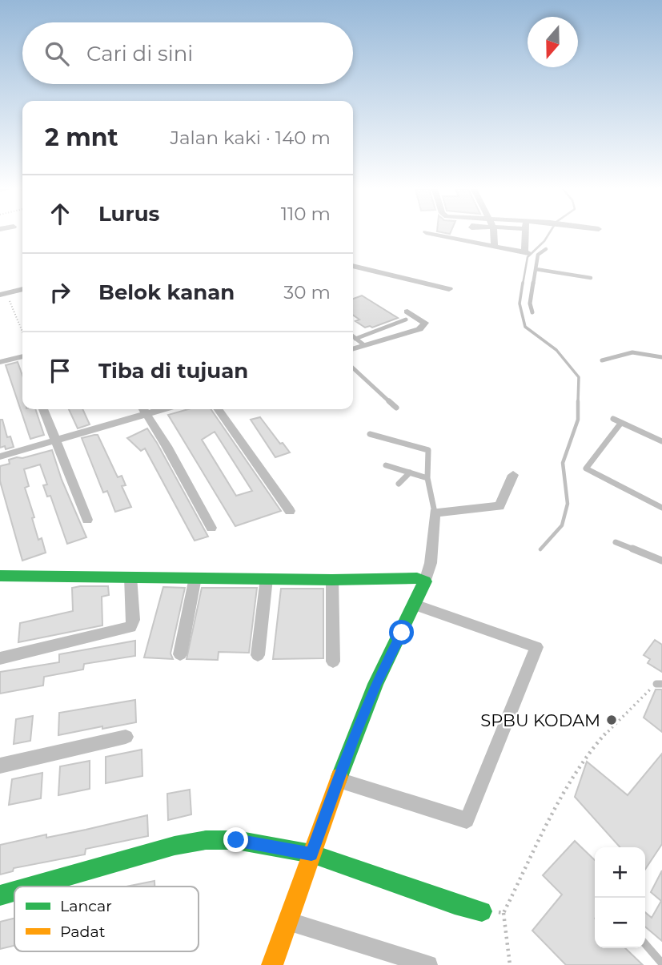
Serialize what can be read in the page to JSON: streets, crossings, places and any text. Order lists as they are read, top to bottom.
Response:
{
  "places": ["SPBU KODAM"],
  "legend": ["Lancar", "Padat"],
  "north": "bottom",
  "page": {
    "search": "Cari di sini",
    "heading": ["2 mnt", "Jalan kaki · 140 m"],
    "list": [
      ["Lurus", "110 m"],
      ["Belok kanan", "30 m"],
      "Tiba di tujuan"
    ],
    "map_buttons": ["+", "−"]
  }
}
